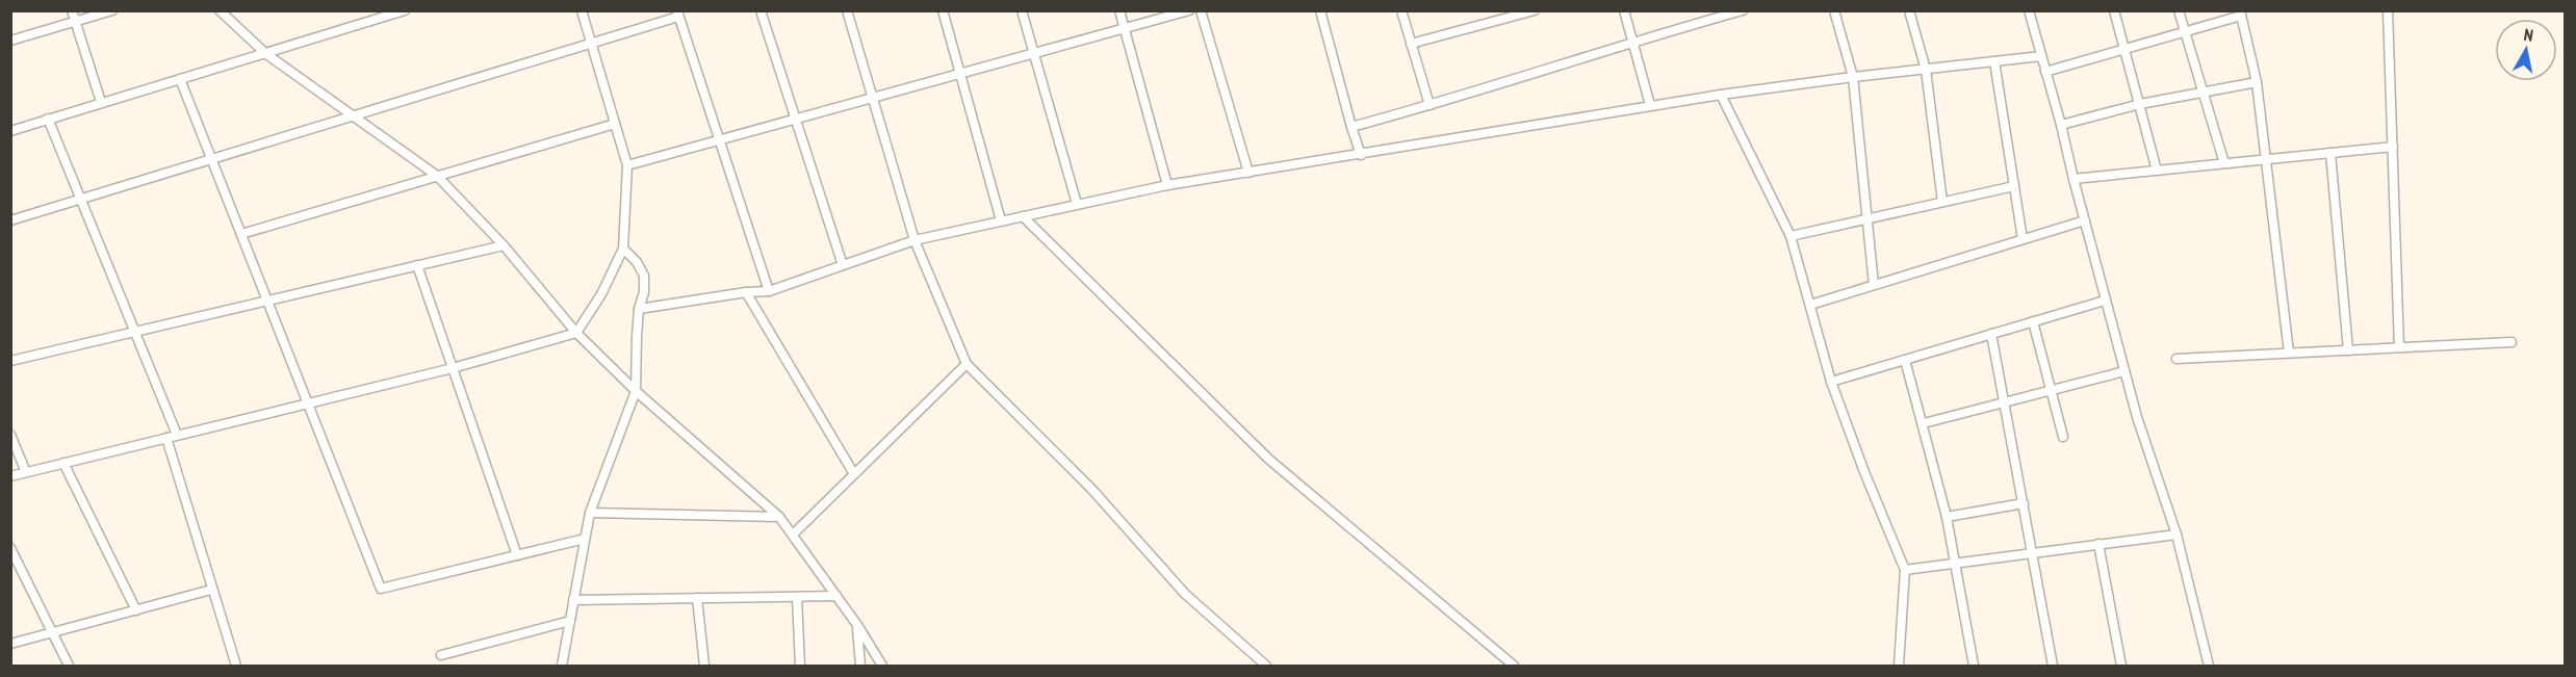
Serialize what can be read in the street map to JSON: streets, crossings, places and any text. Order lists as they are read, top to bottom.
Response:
{
  "north": "top"
}
